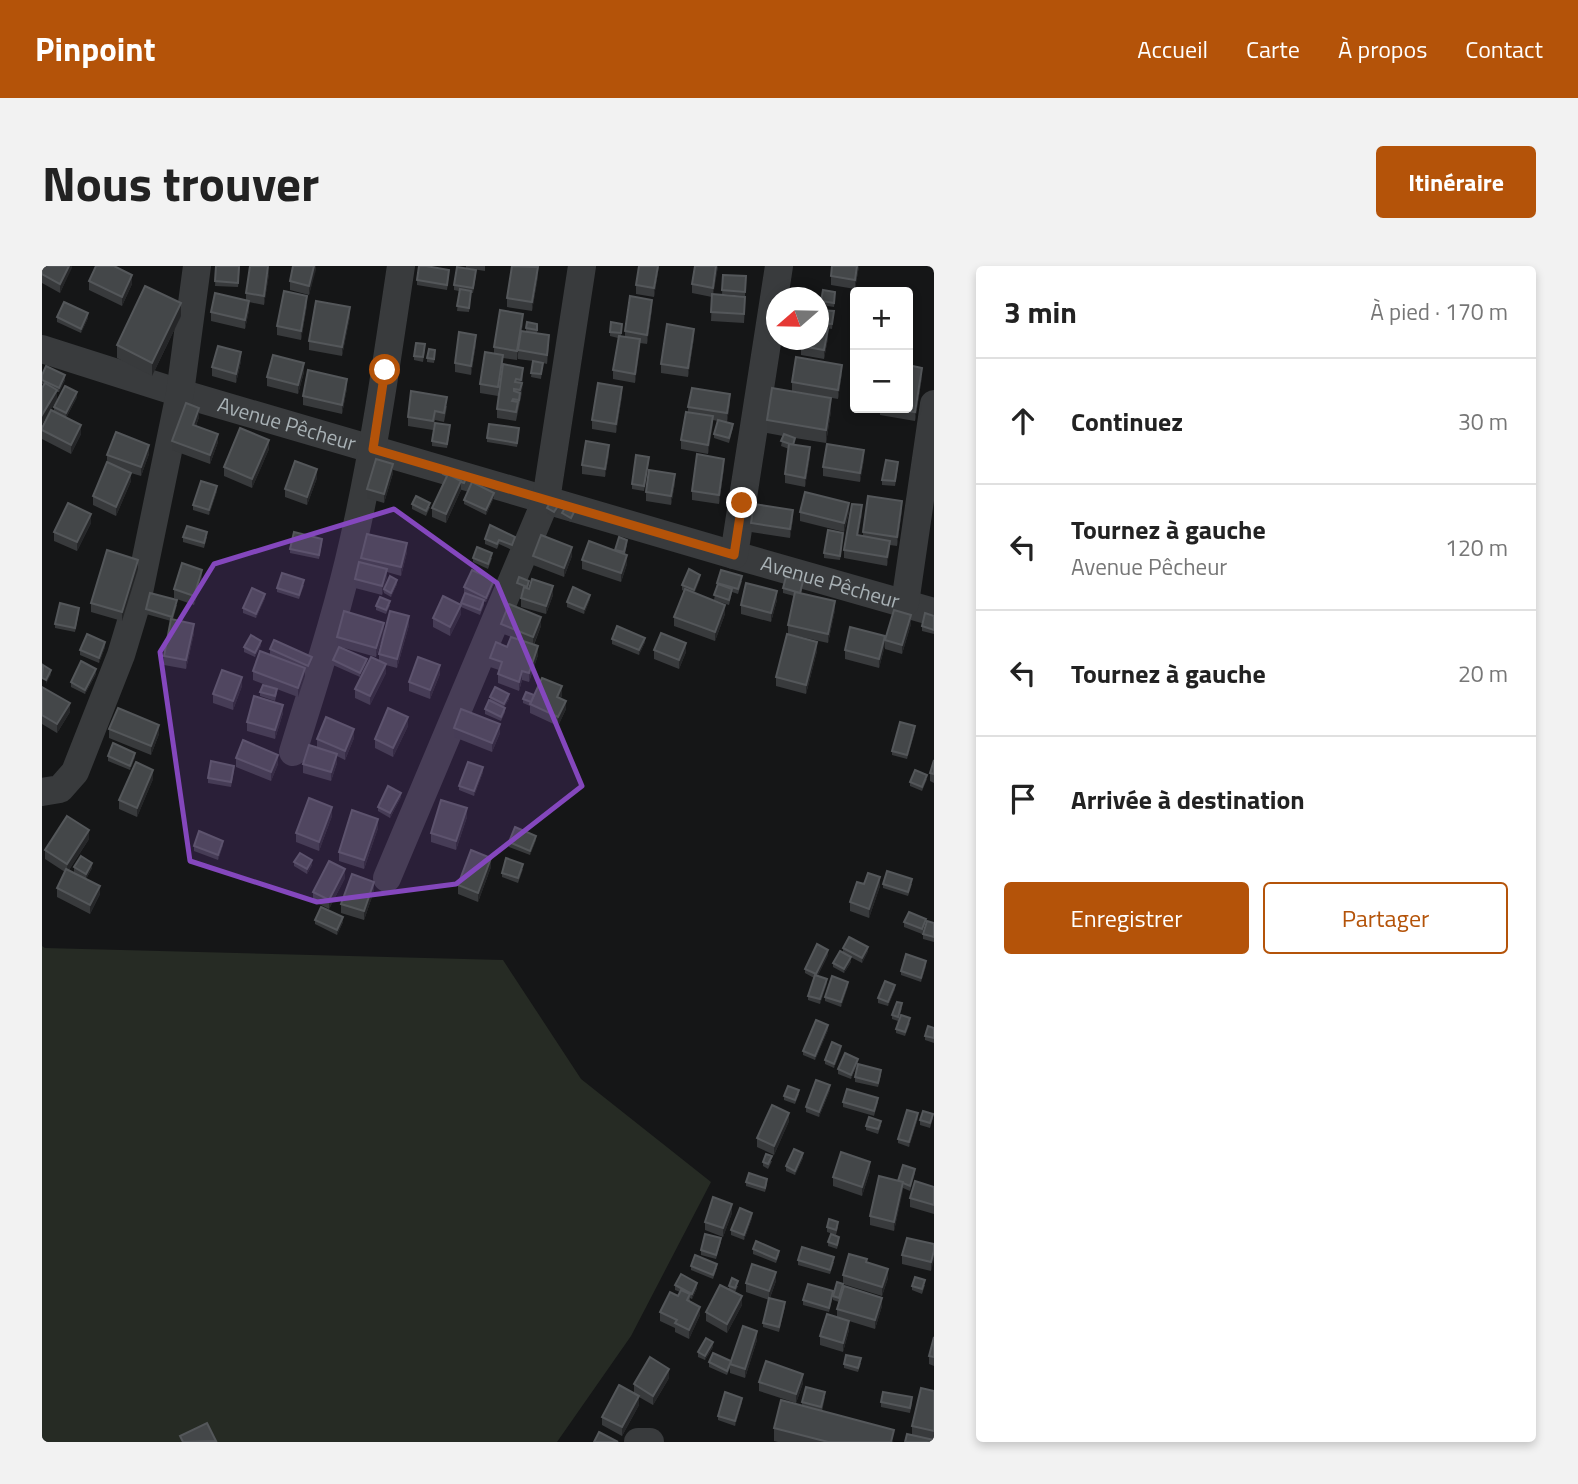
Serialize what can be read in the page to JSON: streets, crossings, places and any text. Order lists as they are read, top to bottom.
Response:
{
  "streets": {
    "street": ["Avenue Pêcheur"]
  },
  "north": "left",
  "page": {
    "header": "Pinpoint",
    "nav": [
      "Accueil",
      "Carte",
      "À propos",
      "Contact"
    ],
    "title": "Nous trouver",
    "buttons": [
      "Itinéraire",
      ["Enregistrer", "Partager"]
    ],
    "heading": ["3 min", "À pied · 170 m"],
    "map_buttons": ["+", "−"],
    "list": [
      ["Continuez", "30 m"],
      ["Tournez à gauche", "Avenue Pêcheur", "120 m"],
      ["Tournez à gauche", "20 m"],
      "Arrivée à destination"
    ]
  }
}
